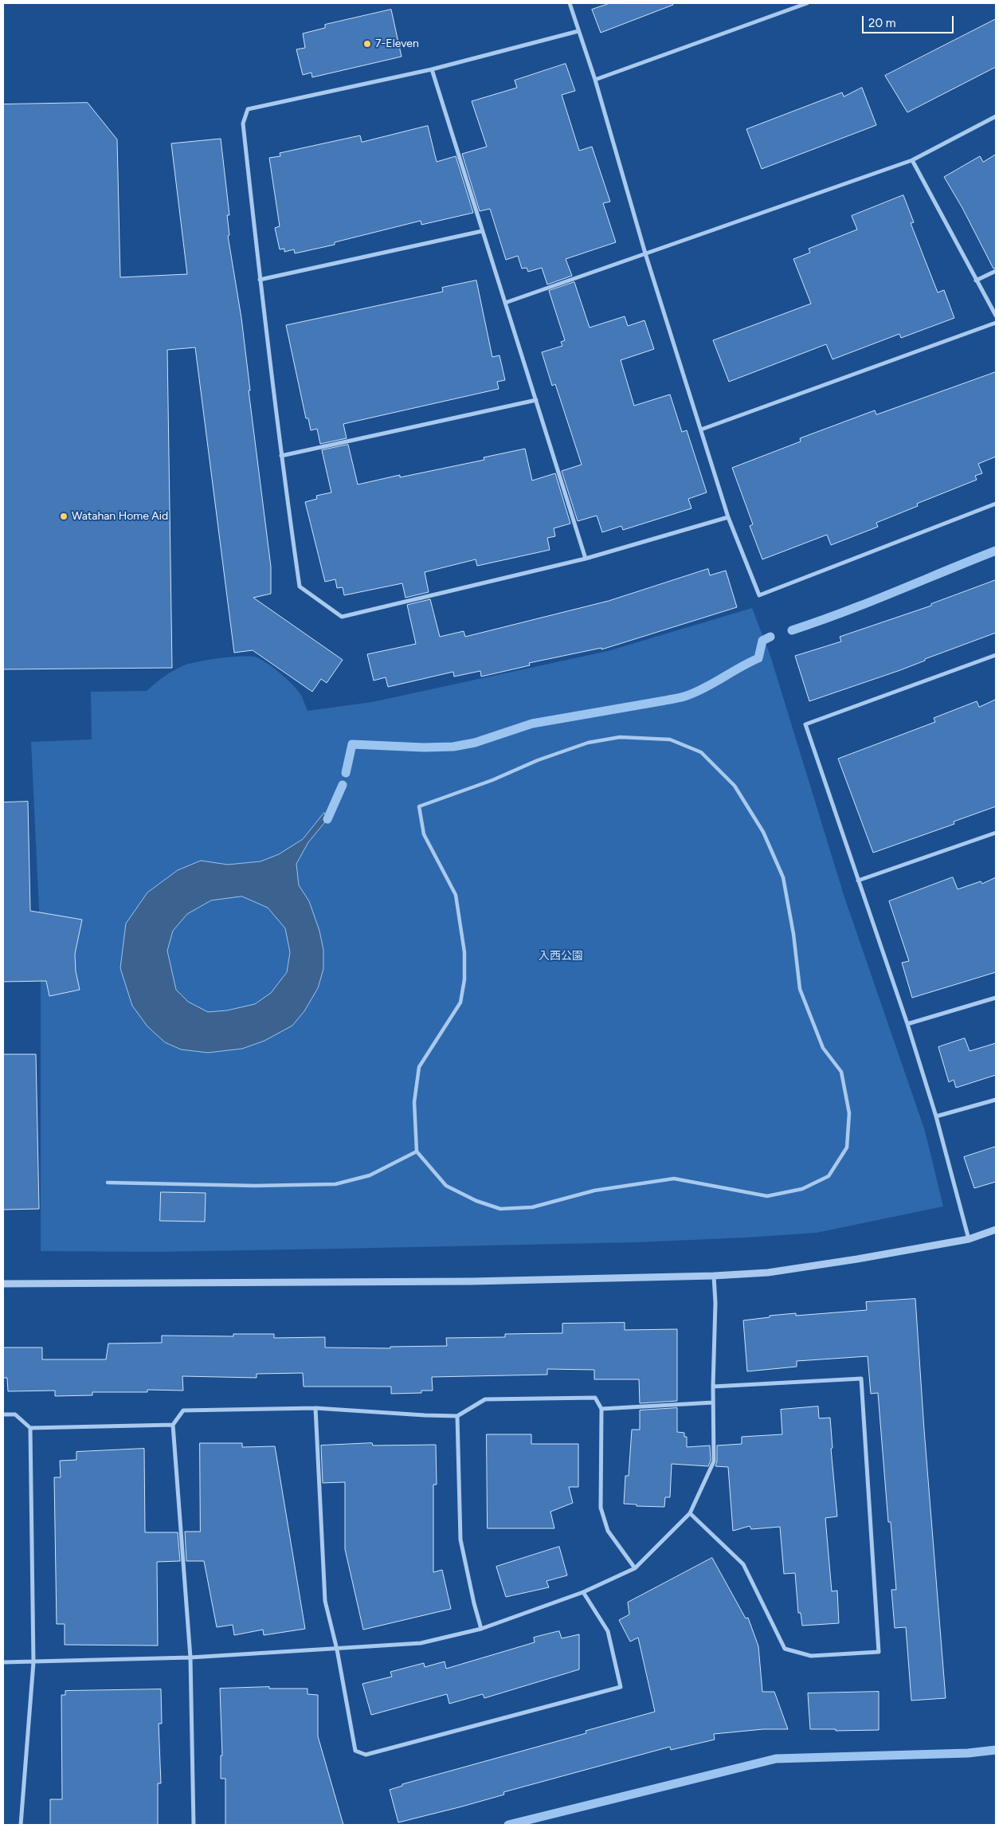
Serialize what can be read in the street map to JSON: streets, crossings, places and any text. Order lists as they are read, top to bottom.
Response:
{
  "parks": ["入西公園"],
  "places": ["7-Eleven", "Watahan Home Aid"],
  "scale_bar": "20 m"
}
